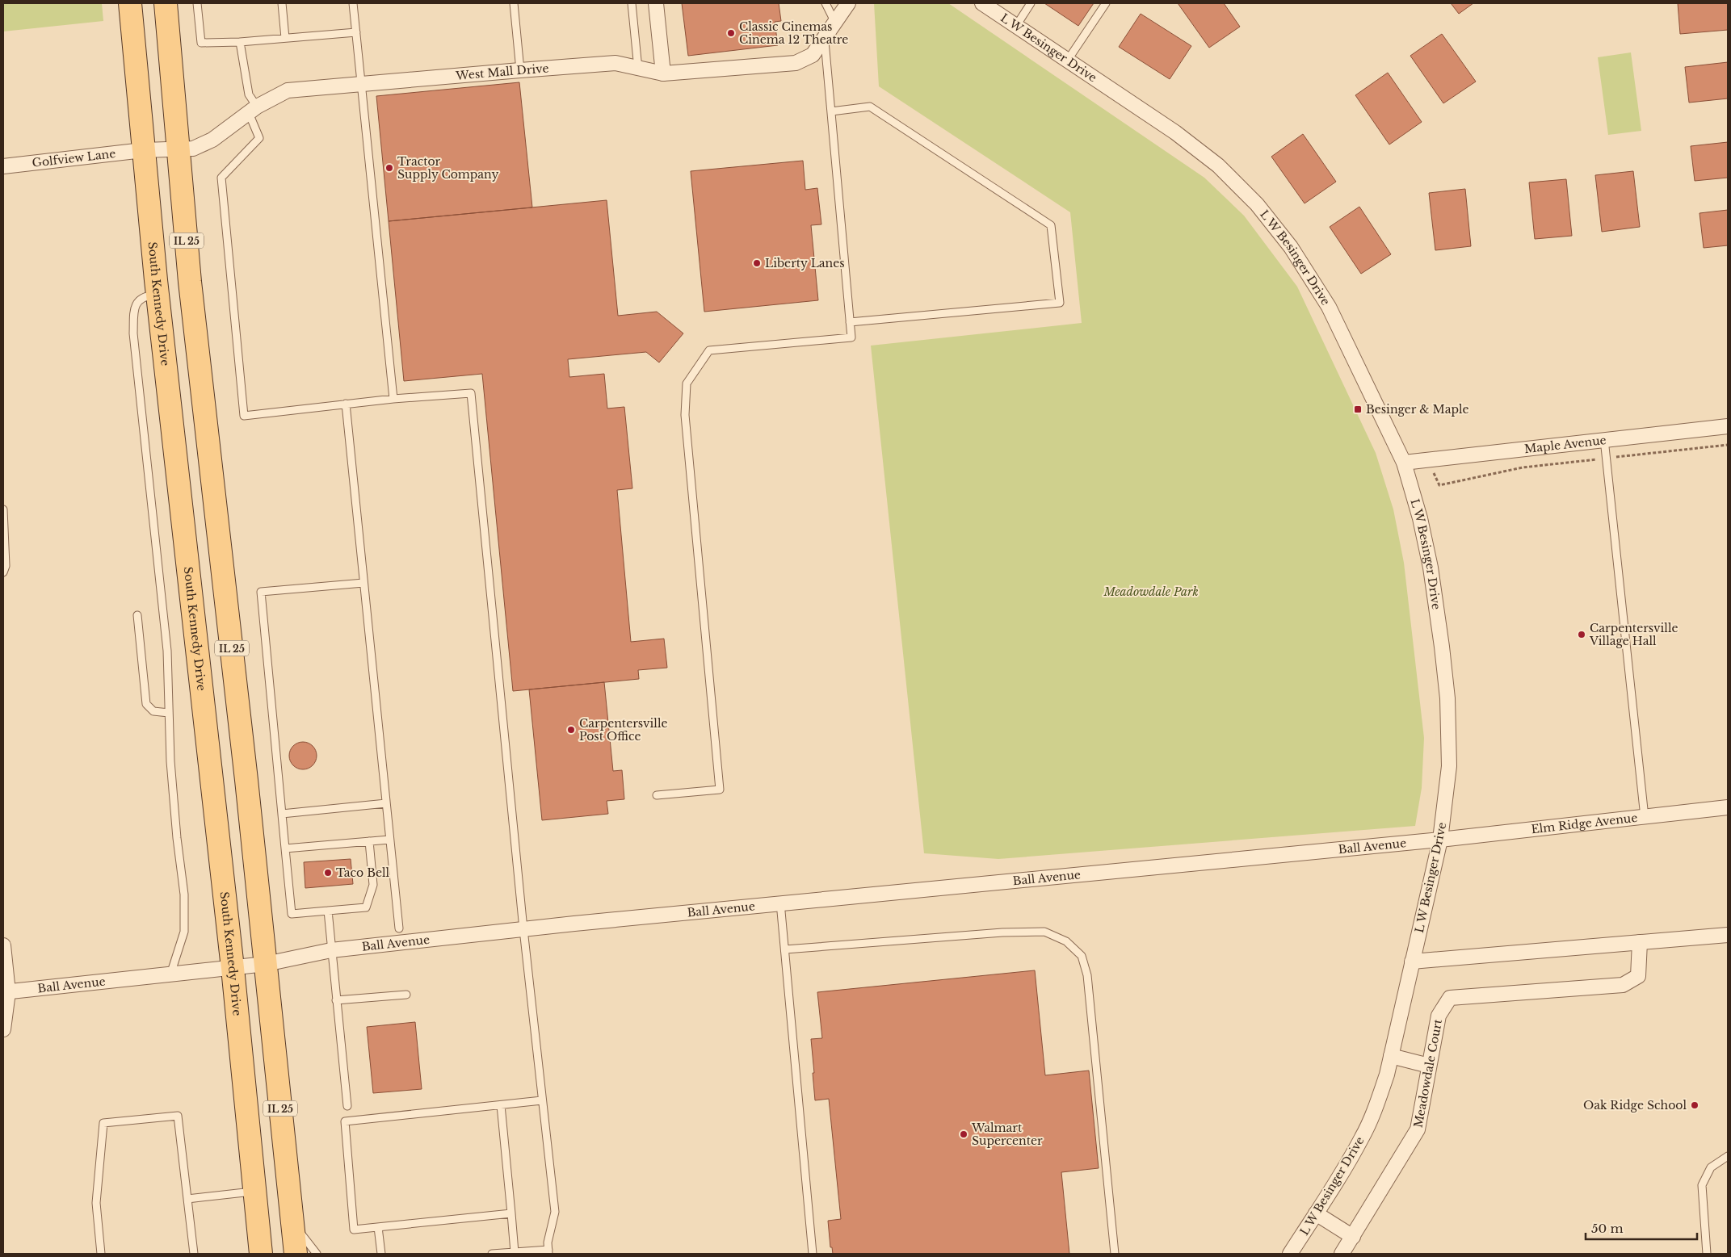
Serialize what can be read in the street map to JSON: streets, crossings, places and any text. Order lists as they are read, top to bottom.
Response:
{
  "streets": {
    "main road": ["IL 25", "South Kennedy Drive"],
    "street": [
      "L W Besinger Drive",
      "West Mall Drive",
      "Golfview Lane",
      "Maple Avenue",
      "Elm Ridge Avenue",
      "Ball Avenue",
      "Meadowdale Court"
    ]
  },
  "crossings": [
    ["L W Besinger Drive", "Maple Avenue"],
    ["L W Besinger Drive", "Elm Ridge Avenue"],
    ["L W Besinger Drive", "Ball Avenue"],
    ["West Mall Drive", "Golfview Lane"],
    ["West Mall Drive", "IL 25"],
    ["West Mall Drive", "South Kennedy Drive"],
    ["Golfview Lane", "South Kennedy Drive"],
    ["IL 25", "Ball Avenue"],
    ["South Kennedy Drive", "Ball Avenue"],
    ["Elm Ridge Avenue", "Ball Avenue"]
  ],
  "parks": ["Meadowdale Park"],
  "places": {
    "other": [
      "Classic Cinemas Cinema 12 Theatre",
      "Tractor Supply Company",
      "Liberty Lanes",
      "Carpentersville Village Hall",
      "Carpentersville Post Office",
      "Taco Bell",
      "Oak Ridge School",
      "Walmart Supercenter"
    ],
    "transit": ["Besinger & Maple"]
  },
  "scale_bar": "50 m"
}
